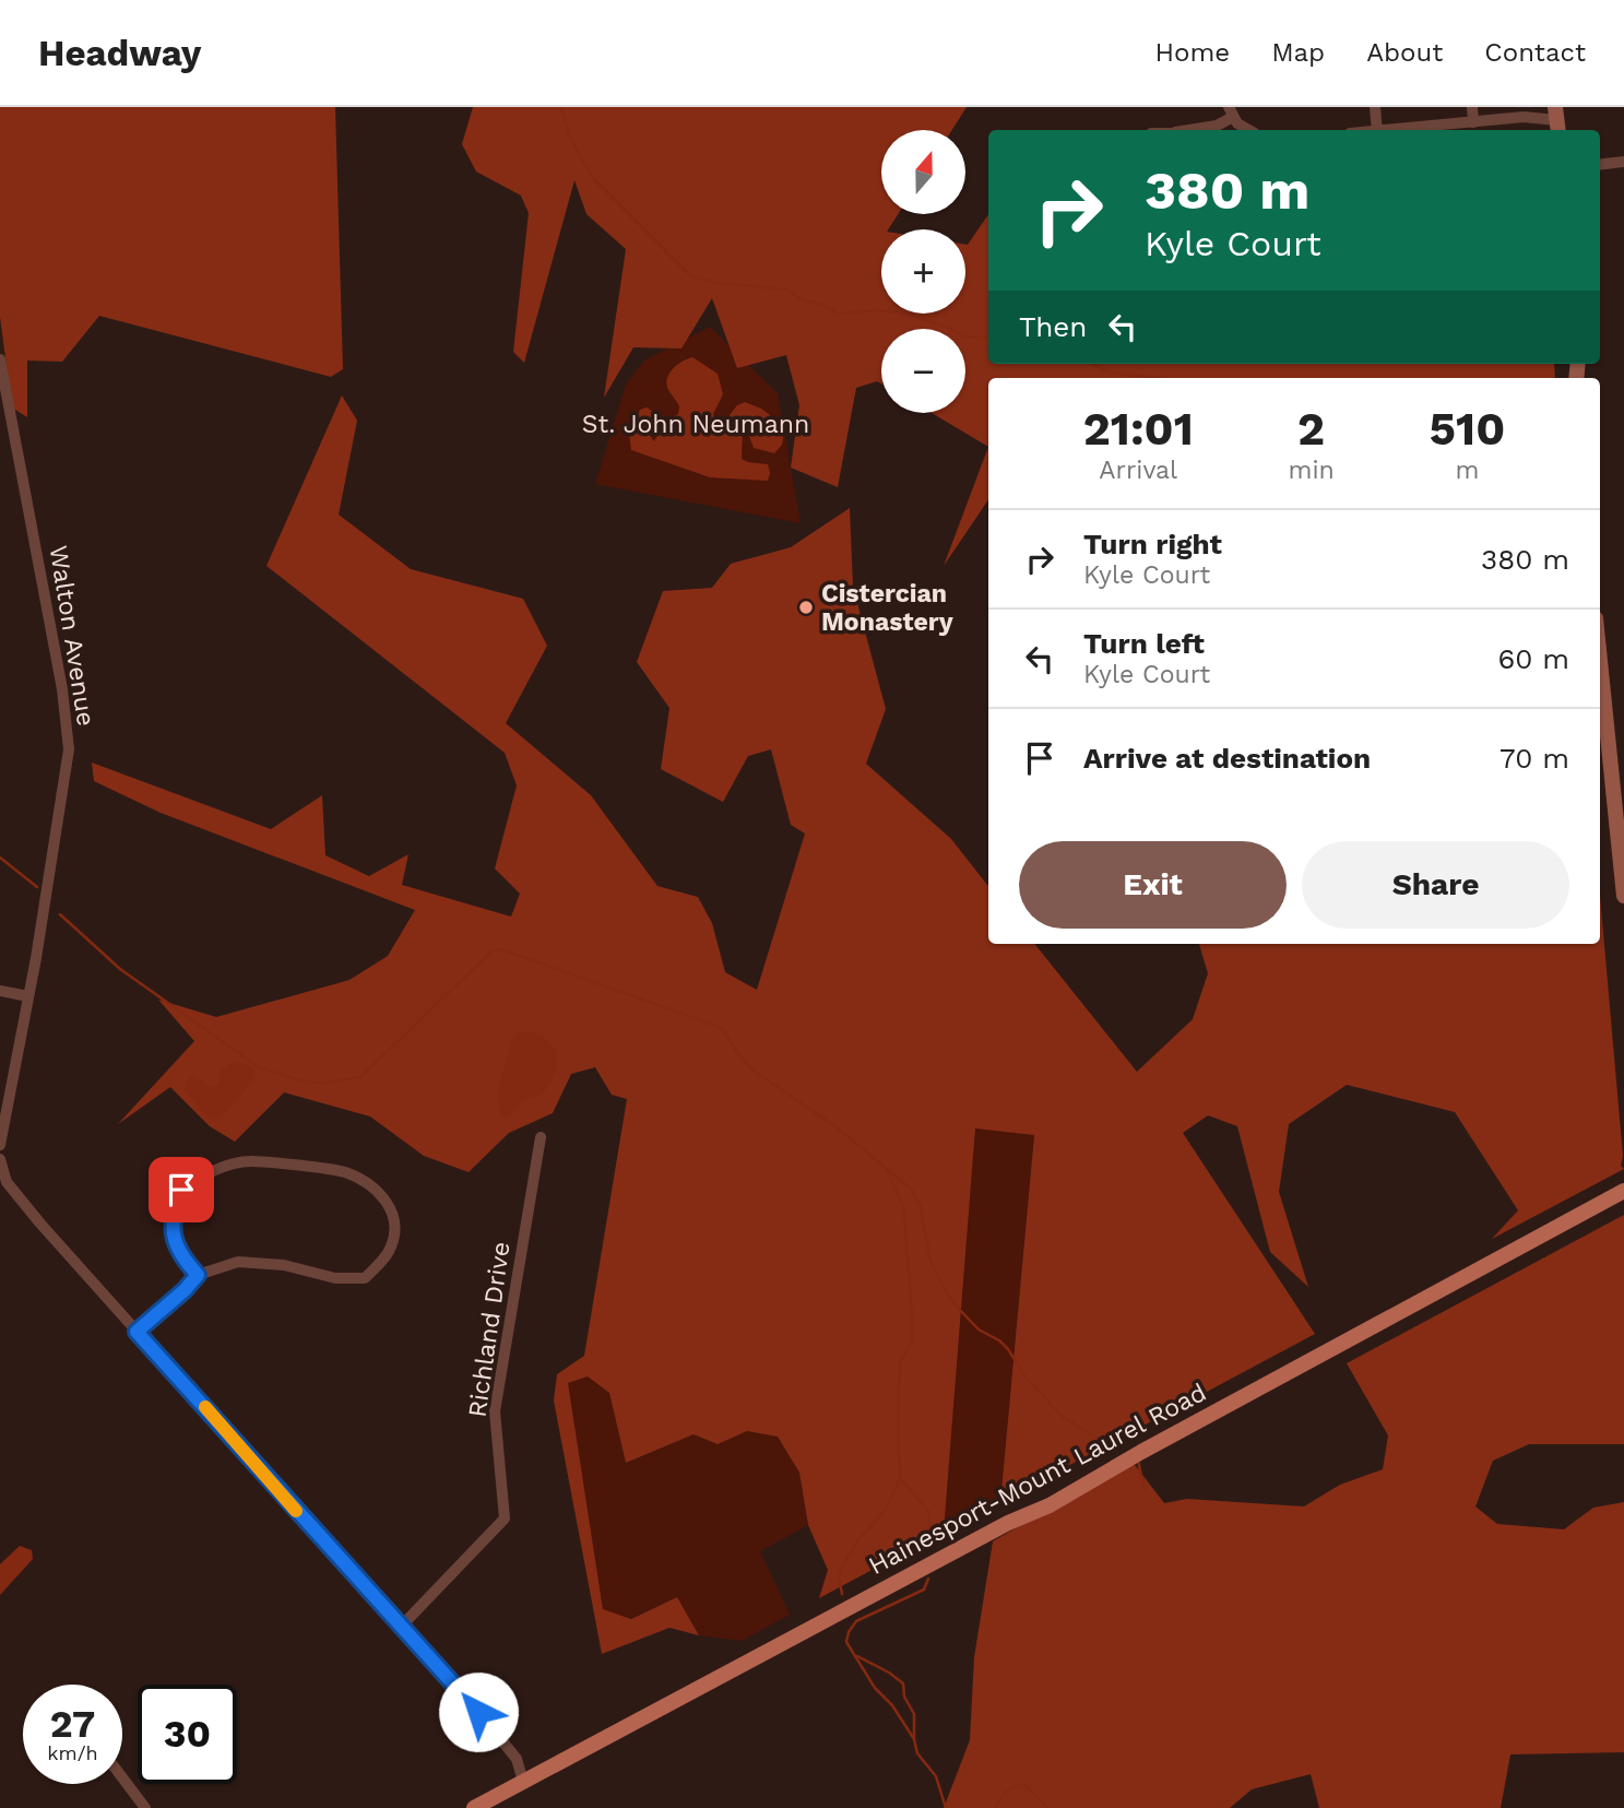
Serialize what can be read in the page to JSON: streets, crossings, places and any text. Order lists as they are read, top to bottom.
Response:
{
  "streets": {
    "main road": ["Hainesport-Mount Laurel Road"],
    "street": ["Walton Avenue", "Richland Drive"]
  },
  "parks": ["St. John Neumann"],
  "places": ["Cistercian Monastery"],
  "north": "top",
  "page": {
    "header": "Headway",
    "nav": [
      "Home",
      "Map",
      "About",
      "Contact"
    ],
    "map_buttons": ["+", "−"],
    "turn": ["380 m", "Kyle Court"],
    "then": "Then",
    "eta": [
      "21:01",
      "Arrival",
      "2",
      "min",
      "510",
      "m"
    ],
    "list": [
      {
        "name": "Turn right",
        "note": "Kyle Court",
        "value": "380 m"
      },
      {
        "name": "Turn left",
        "note": "Kyle Court",
        "value": "60 m"
      },
      {
        "name": "Arrive at destination",
        "value": "70 m"
      }
    ],
    "buttons": ["Exit", "Share"],
    "speed": "27 km/h",
    "limit": "30"
  }
}
